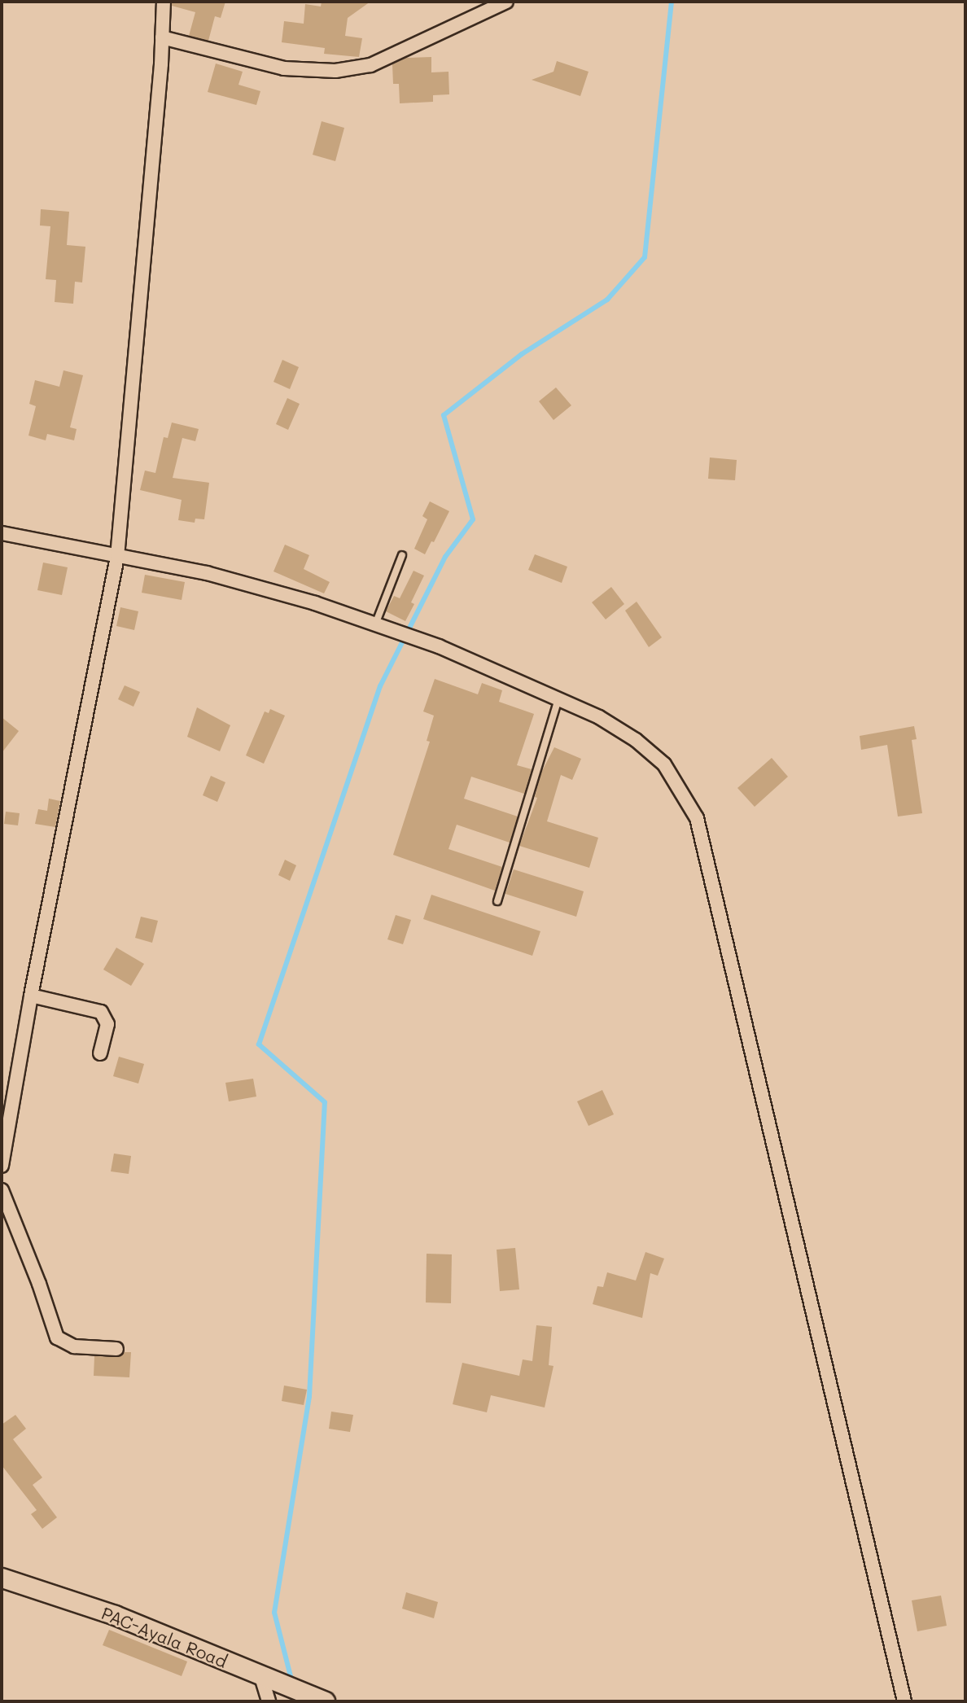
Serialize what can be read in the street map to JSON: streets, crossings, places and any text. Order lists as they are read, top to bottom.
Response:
{
  "streets": {
    "street": ["PAC-Ayala Road"]
  }
}
